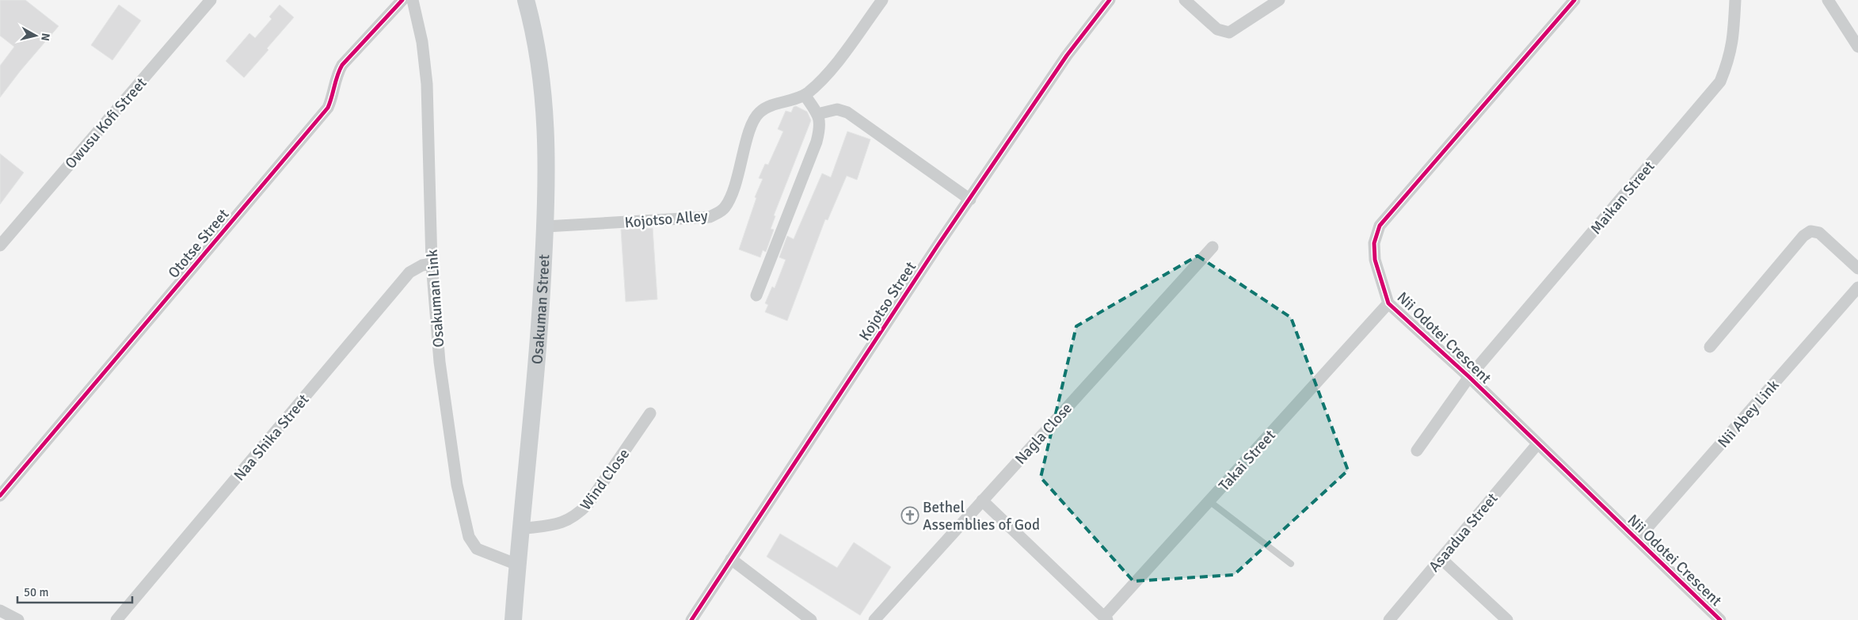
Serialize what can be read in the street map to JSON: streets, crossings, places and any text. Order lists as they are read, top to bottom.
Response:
{
  "streets": {
    "street": [
      "Owusu Kofi Street",
      "Maikan Street",
      "Kojotso Alley",
      "Ototse Street",
      "Osakuman Link",
      "Kojotso Street",
      "Osakuman Street",
      "Nii Odotei Crescent",
      "Nii Abey Link",
      "Nagla Close",
      "Naa Shika Street",
      "Takai Street",
      "Wind Close",
      "Asaadua Street"
    ]
  },
  "crossings": [
    ["Maikan Street", "Nii Odotei Crescent"],
    ["Kojotso Alley", "Osakuman Street"],
    ["Osakuman Link", "Osakuman Street"],
    ["Osakuman Link", "Naa Shika Street"],
    ["Osakuman Street", "Wind Close"],
    ["Nii Odotei Crescent", "Nii Abey Link"],
    ["Nii Odotei Crescent", "Takai Street"],
    ["Nii Odotei Crescent", "Asaadua Street"]
  ],
  "places": {
    "church": ["Bethel Assemblies of God"]
  },
  "scale_bar": "50 m",
  "north": "right"
}
